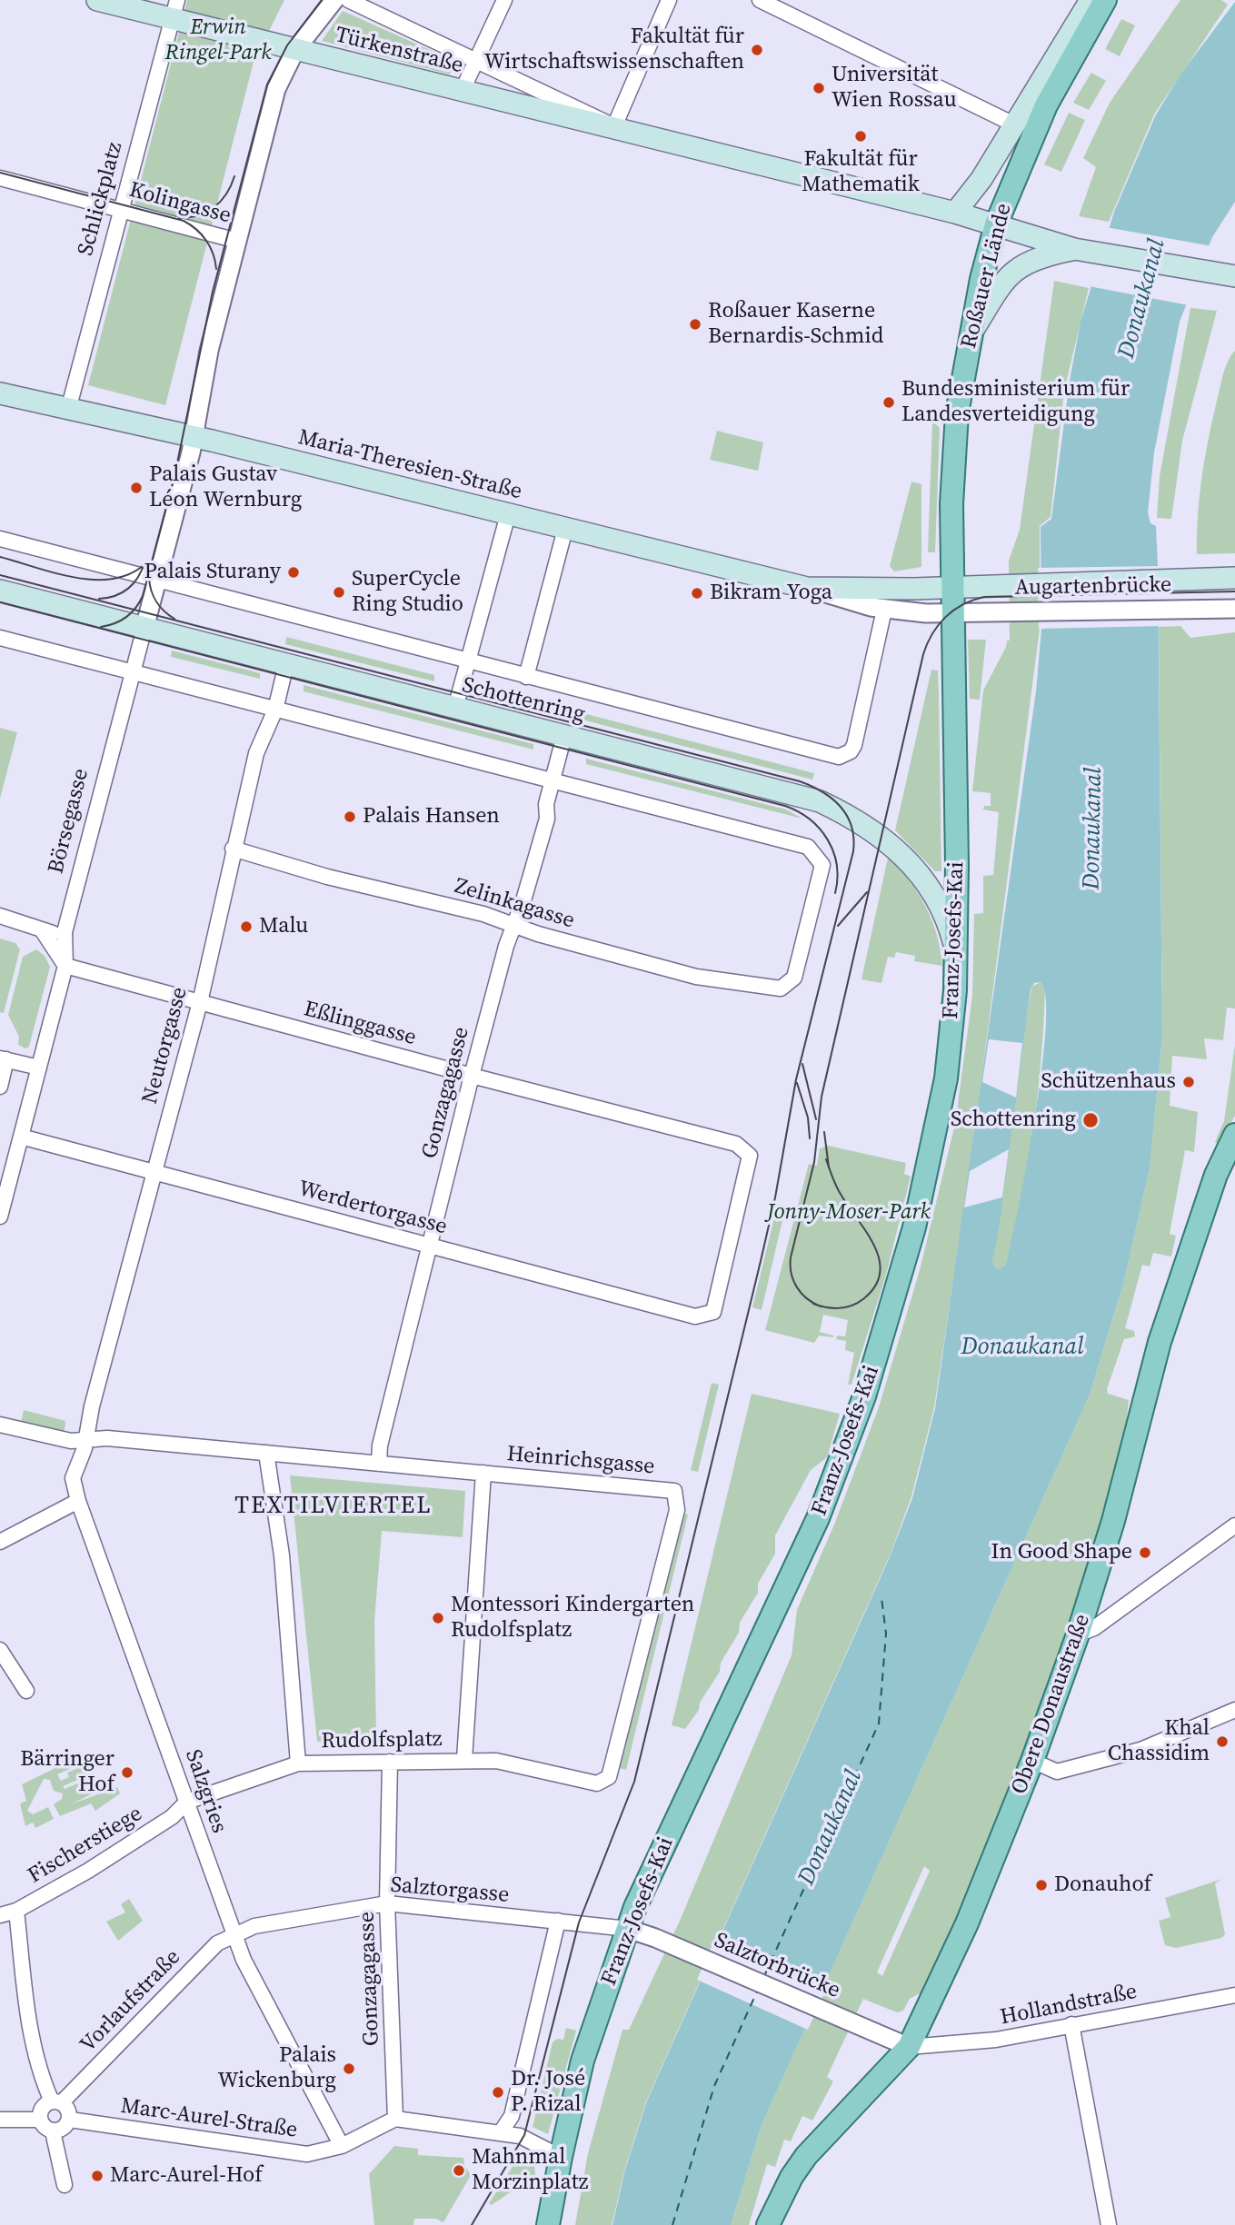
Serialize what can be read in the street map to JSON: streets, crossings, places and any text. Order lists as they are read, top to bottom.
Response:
{
  "streets": {
    "main road": [
      "Türkenstraße",
      "Roßauer Lände",
      "Maria-Theresien-Straße",
      "Augartenbrücke",
      "Schottenring",
      "Franz-Josefs-Kai",
      "Obere Donaustraße"
    ],
    "street": [
      "Schlickplatz",
      "Kolingasse",
      "Börsegasse",
      "Zelinkagasse",
      "Eßlinggasse",
      "Neutorgasse",
      "Gonzagagasse",
      "Werdertorgasse",
      "Heinrichsgasse",
      "Rudolfsplatz",
      "Salzgries",
      "Fischerstiege",
      "Salztorgasse",
      "Salztorbrücke",
      "Vorlaufstraße",
      "Hollandstraße",
      "Marc-Aurel-Straße"
    ]
  },
  "crossings": [
    ["Türkenstraße", "Schlickplatz"],
    ["Türkenstraße", "Roßauer Lände"],
    ["Schlickplatz", "Kolingasse"],
    ["Schlickplatz", "Maria-Theresien-Straße"],
    ["Roßauer Lände", "Augartenbrücke"],
    ["Roßauer Lände", "Franz-Josefs-Kai"],
    ["Maria-Theresien-Straße", "Augartenbrücke"],
    ["Maria-Theresien-Straße", "Börsegasse"],
    ["Augartenbrücke", "Schottenring"],
    ["Augartenbrücke", "Franz-Josefs-Kai"],
    ["Schottenring", "Börsegasse"],
    ["Schottenring", "Franz-Josefs-Kai"],
    ["Schottenring", "Neutorgasse"],
    ["Schottenring", "Gonzagagasse"],
    ["Börsegasse", "Eßlinggasse"],
    ["Börsegasse", "Werdertorgasse"],
    ["Zelinkagasse", "Neutorgasse"],
    ["Zelinkagasse", "Gonzagagasse"],
    ["Franz-Josefs-Kai", "Salztorgasse"],
    ["Franz-Josefs-Kai", "Salztorbrücke"],
    ["Eßlinggasse", "Neutorgasse"],
    ["Eßlinggasse", "Gonzagagasse"],
    ["Eßlinggasse", "Werdertorgasse"],
    ["Neutorgasse", "Werdertorgasse"],
    ["Neutorgasse", "Salzgries"],
    ["Gonzagagasse", "Werdertorgasse"],
    ["Gonzagagasse", "Rudolfsplatz"],
    ["Gonzagagasse", "Salztorgasse"],
    ["Gonzagagasse", "Marc-Aurel-Straße"],
    ["Heinrichsgasse", "Rudolfsplatz"],
    ["Obere Donaustraße", "Salztorbrücke"],
    ["Obere Donaustraße", "Hollandstraße"],
    ["Salzgries", "Fischerstiege"],
    ["Salzgries", "Salztorgasse"],
    ["Salzgries", "Vorlaufstraße"],
    ["Salzgries", "Marc-Aurel-Straße"],
    ["Salztorgasse", "Salztorbrücke"],
    ["Salztorgasse", "Vorlaufstraße"],
    ["Salztorbrücke", "Hollandstraße"],
    ["Vorlaufstraße", "Marc-Aurel-Straße"]
  ],
  "districts": ["TEXTILVIERTEL"],
  "water": ["Donaukanal"],
  "parks": ["Erwin Ringel-Park", "Jonny-Moser-Park"],
  "places": [
    "Fakultät für Wirtschaftswissenschaften",
    "Universität Wien Rossau",
    "Fakultät für Mathematik",
    "Roßauer Kaserne Bernardis-Schmid",
    "Bundesministerium für Landesverteidigung",
    "Palais Gustav Léon Wernburg",
    "Palais Sturany",
    "SuperCycle Ring Studio",
    "Bikram Yoga",
    "Palais Hansen",
    "Malu",
    "Schützenhaus",
    "Schottenring",
    "In Good Shape",
    "Montessori Kindergarten Rudolfsplatz",
    "Khal Chassidim",
    "Bärringer Hof",
    "Donauhof",
    "Palais Wickenburg",
    "Dr. José P. Rizal",
    "Mahnmal Morzinplatz",
    "Marc-Aurel-Hof"
  ]
}
